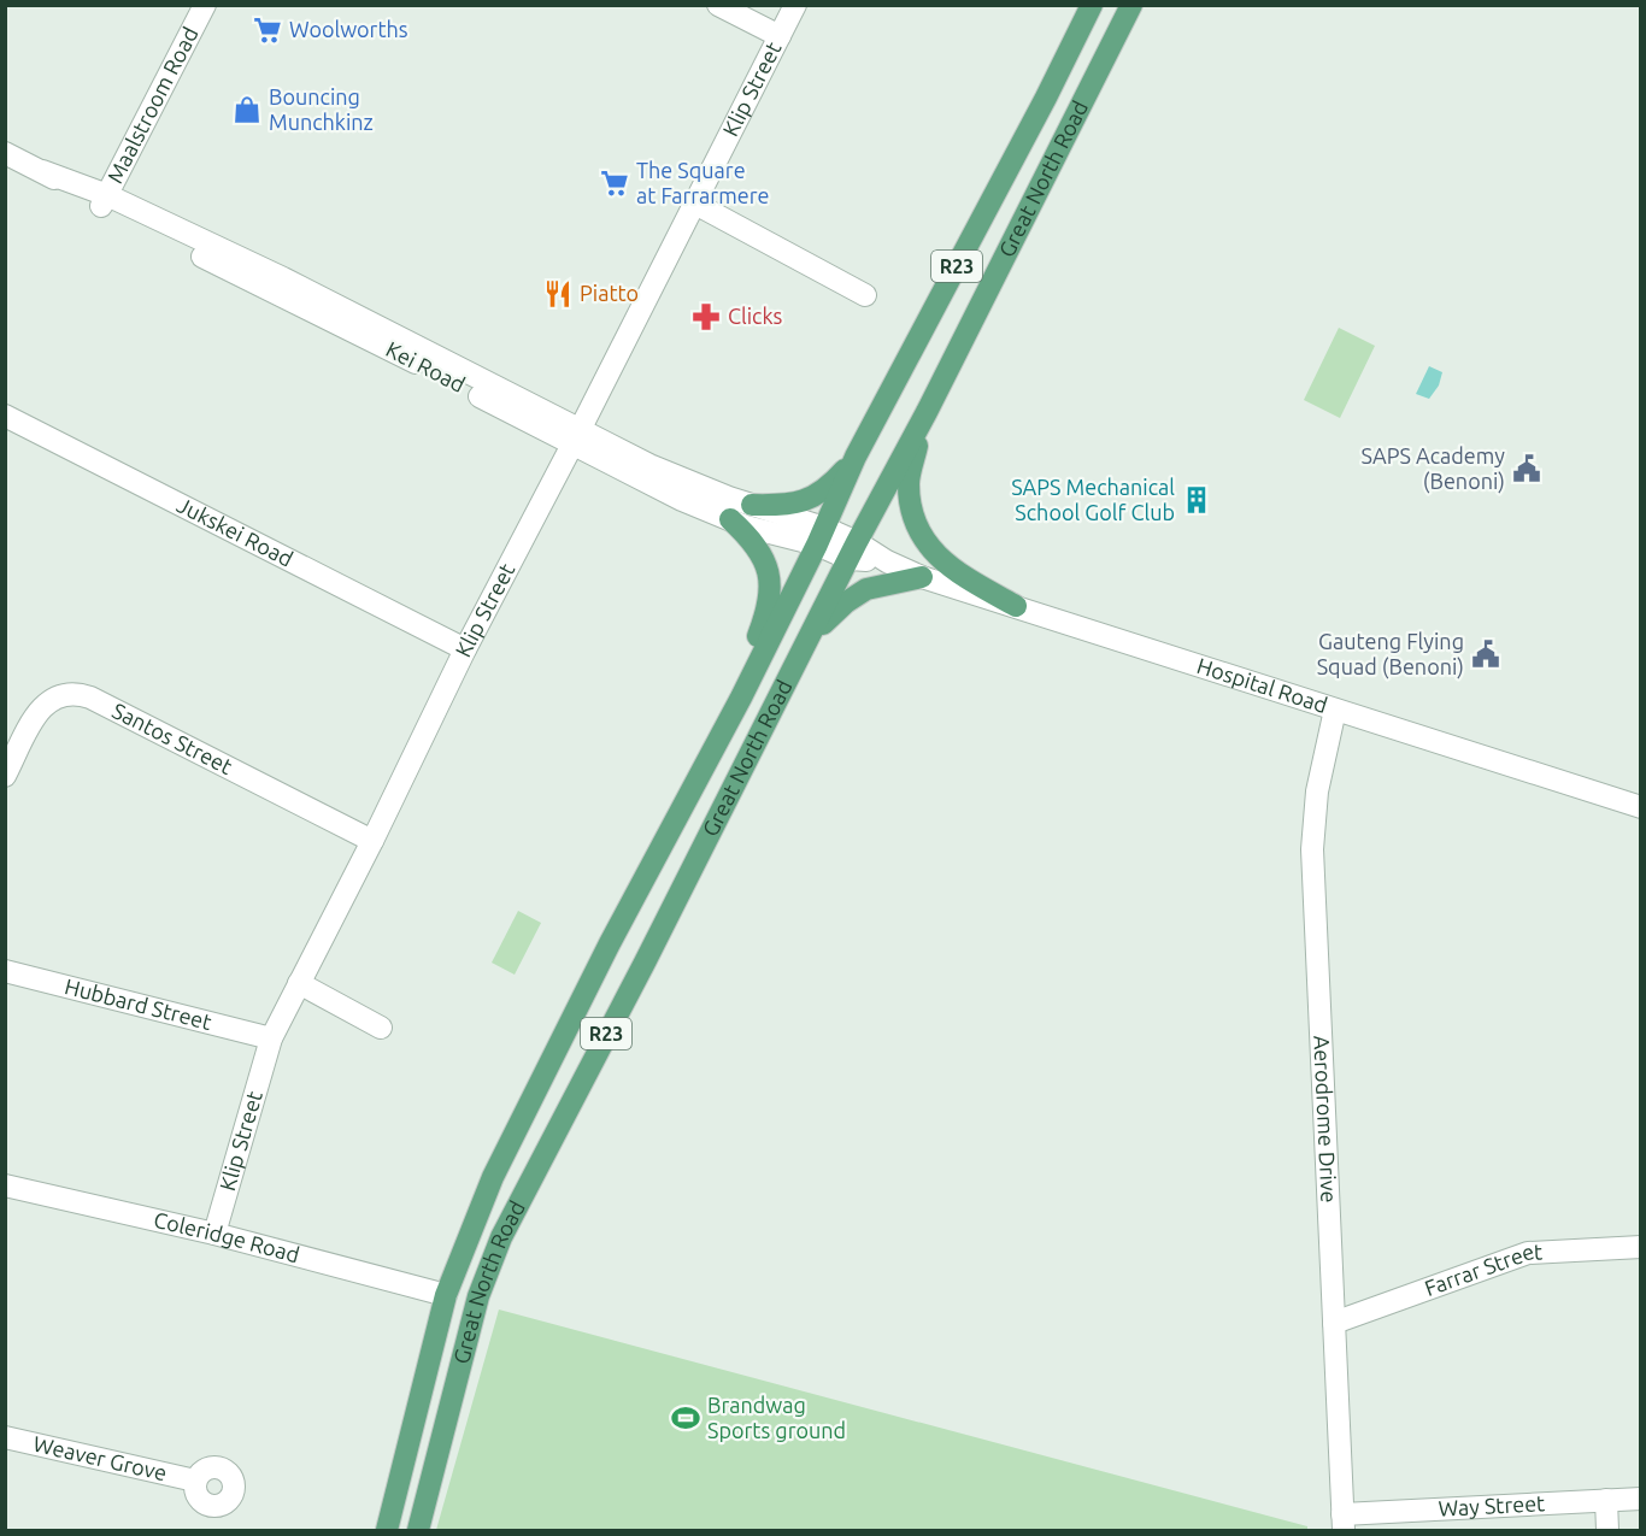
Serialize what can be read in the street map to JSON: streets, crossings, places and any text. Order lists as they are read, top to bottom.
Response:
{
  "streets": {
    "main road": ["Great North Road", "R23"],
    "street": [
      "Klip Street",
      "Maalstroom Road",
      "Kei Road",
      "Jukskei Road",
      "Hospital Road",
      "Santos Street",
      "Hubbard Street",
      "Aerodrome Drive",
      "Coleridge Road",
      "Farrar Street",
      "Weaver Grove",
      "Way Street"
    ]
  },
  "crossings": [
    ["Klip Street", "Kei Road"],
    ["Klip Street", "Jukskei Road"],
    ["Klip Street", "Santos Street"],
    ["Klip Street", "Hubbard Street"],
    ["Klip Street", "Coleridge Road"],
    ["Maalstroom Road", "Kei Road"],
    ["Great North Road", "Kei Road"],
    ["Great North Road", "Hospital Road"],
    ["Great North Road", "Coleridge Road"],
    ["Kei Road", "Hospital Road"],
    ["Hospital Road", "Aerodrome Drive"],
    ["Aerodrome Drive", "Farrar Street"],
    ["Aerodrome Drive", "Way Street"]
  ],
  "places": {
    "supermarket": ["Woolworths", "The Square at Farrarmere"],
    "shop": ["Bouncing Munchkinz"],
    "restaurant": ["Piatto"],
    "pharmacy": ["Clicks"],
    "public building": ["SAPS Academy (Benoni)", "Gauteng Flying Squad (Benoni)"],
    "building": ["SAPS Mechanical School Golf Club"],
    "sports": ["Brandwag Sports ground"]
  }
}
